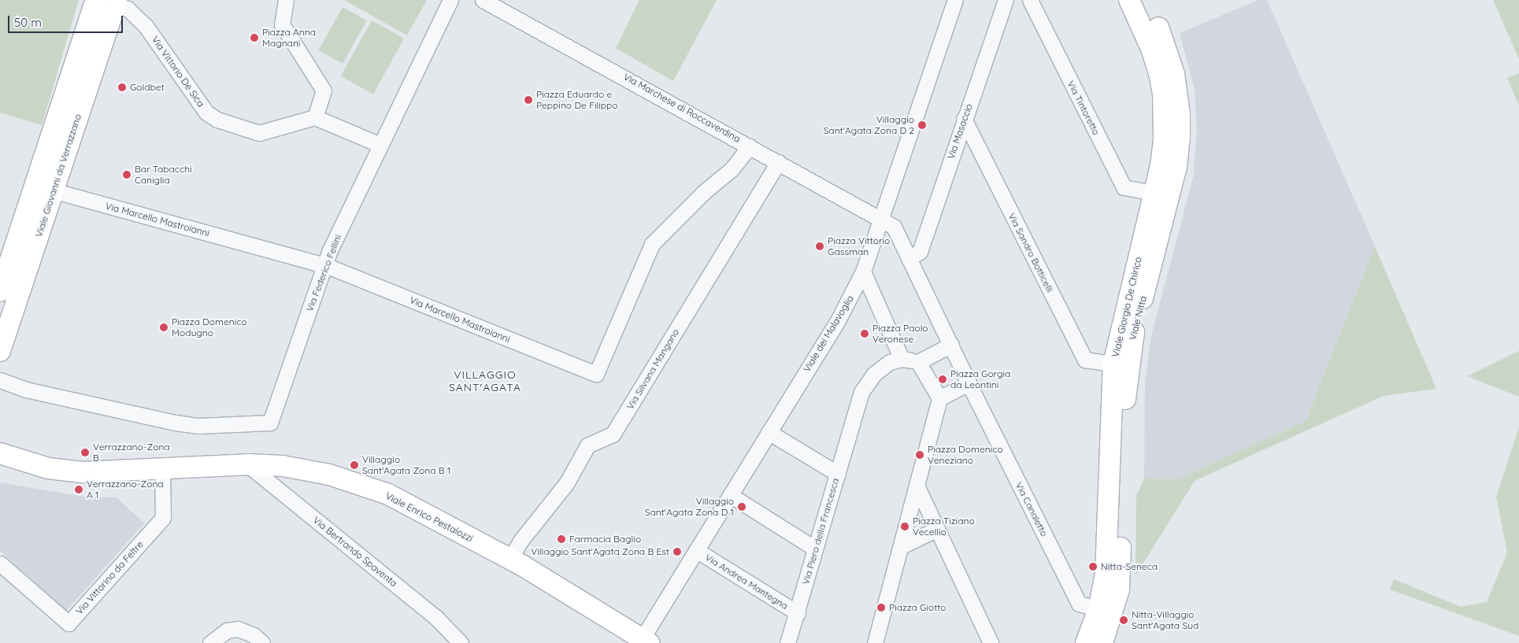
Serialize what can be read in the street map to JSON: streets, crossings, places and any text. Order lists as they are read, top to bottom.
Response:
{
  "streets": {
    "main road": ["Viale Giovanni da Verrazzano", "Viale Nitta", "Viale Enrico Pestalozzi"],
    "street": [
      "Via Vittorio De Sica",
      "Via Marchese di Roccaverdina",
      "Via Tintoretto",
      "Via Masaccio",
      "Via Marcello Mastroianni",
      "Via Sandro Botticelli",
      "Via Federico Fellini",
      "Viale dei Malavoglia",
      "Via Silvana Mangano",
      "Via Canaletto",
      "Via Piero della Francesca",
      "Via Bertrando Spaventa",
      "Via Vittorino da Feltre",
      "Via Andrea Mantegna"
    ]
  },
  "crossings": [
    ["Via Vittorio De Sica", "Viale Giovanni da Verrazzano"],
    ["Via Marchese di Roccaverdina", "Via Marcello Mastroianni"],
    ["Via Marchese di Roccaverdina", "Viale dei Malavoglia"],
    ["Via Marchese di Roccaverdina", "Via Silvana Mangano"],
    ["Via Tintoretto", "Viale Nitta"],
    ["Via Masaccio", "Via Sandro Botticelli"],
    ["Via Masaccio", "Via Canaletto"],
    ["Viale Giovanni da Verrazzano", "Via Marcello Mastroianni"],
    ["Via Marcello Mastroianni", "Via Federico Fellini"],
    ["Via Sandro Botticelli", "Viale Nitta"],
    ["Viale Nitta", "Via Canaletto"],
    ["Viale dei Malavoglia", "Viale Enrico Pestalozzi"],
    ["Viale dei Malavoglia", "Via Andrea Mantegna"],
    ["Via Silvana Mangano", "Viale Enrico Pestalozzi"],
    ["Viale Enrico Pestalozzi", "Via Bertrando Spaventa"],
    ["Viale Enrico Pestalozzi", "Via Vittorino da Feltre"],
    ["Via Piero della Francesca", "Via Andrea Mantegna"]
  ],
  "districts": ["VILLAGGIO SANT'AGATA"],
  "places": [
    "Piazza Anna Magnani",
    "Goldbet",
    "Piazza Eduardo e Peppino De Filippo",
    "Villaggio Sant'Agata Zona D 2",
    "Bar Tabacchi Caniglia",
    "Piazza Vittorio Gassman",
    "Piazza Domenico Modugno",
    "Piazza Paolo Veronese",
    "Piazza Gorgia da Leontini",
    "Verrazzano-Zona B",
    "Piazza Domenico Veneziano",
    "Villaggio Sant'Agata Zona B 1",
    "Verrazzano-Zona A 1",
    "Villaggio Sant'Agata Zona D 1",
    "Piazza Tiziano Vecellio",
    "Farmacia Baglio",
    "Villaggio Sant'Agata Zona B Est",
    "Nitta-Seneca",
    "Piazza Giotto",
    "Nitta-Villaggio Sant'Agata Sud"
  ],
  "scale_bar": "50 m"
}
